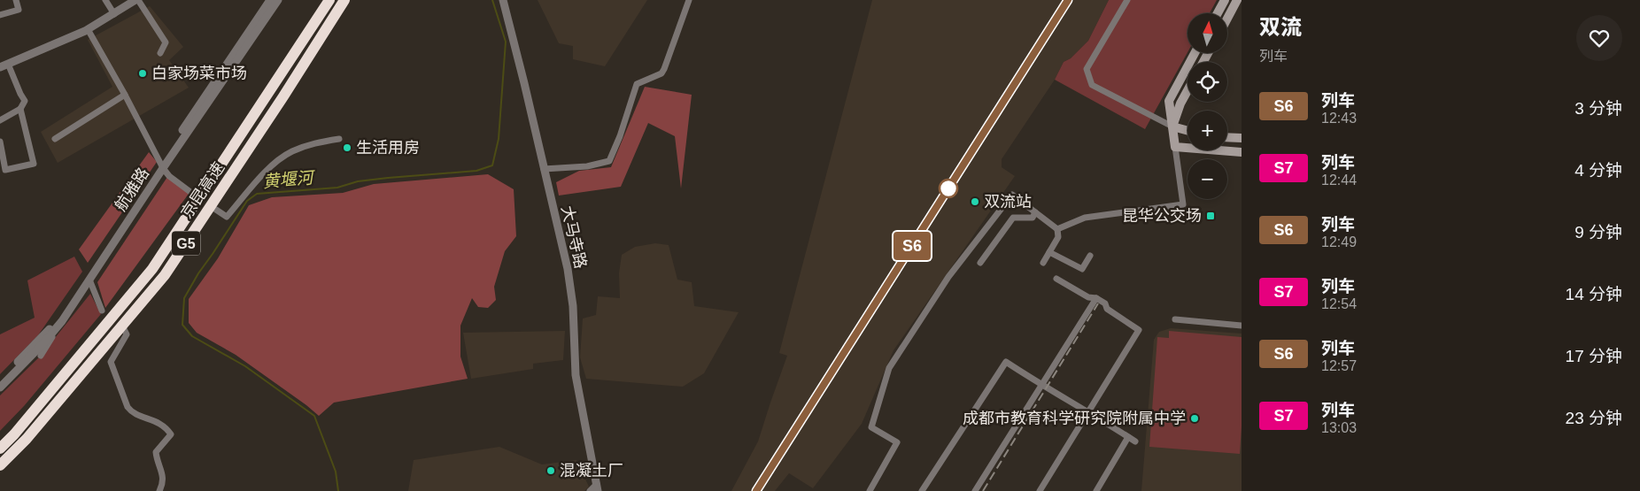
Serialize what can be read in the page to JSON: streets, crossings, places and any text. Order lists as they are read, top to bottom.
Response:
{
  "streets": {
    "highway": ["京昆高速", "G5"],
    "street": ["航雅路", "大马寺路"]
  },
  "water": ["黄堰河"],
  "places": {
    "other": [
      "白家场菜市场",
      "生活用房",
      "双流站",
      "成都市教育科学研究院附属中学",
      "混凝土厂"
    ],
    "transit": ["昆华公交场"]
  },
  "north": "top",
  "page": {
    "on_map": "S6",
    "heading": ["双流", "列车"],
    "map_buttons": ["+", "−"],
    "list": [
      {
        "mark": "S6",
        "name": "列车",
        "note": "12:43",
        "value": "3 分钟"
      },
      {
        "mark": "S7",
        "name": "列车",
        "note": "12:44",
        "value": "4 分钟"
      },
      {
        "mark": "S6",
        "name": "列车",
        "note": "12:49",
        "value": "9 分钟"
      },
      {
        "mark": "S7",
        "name": "列车",
        "note": "12:54",
        "value": "14 分钟"
      },
      {
        "mark": "S6",
        "name": "列车",
        "note": "12:57",
        "value": "17 分钟"
      },
      {
        "mark": "S7",
        "name": "列车",
        "note": "13:03",
        "value": "23 分钟"
      }
    ]
  }
}
